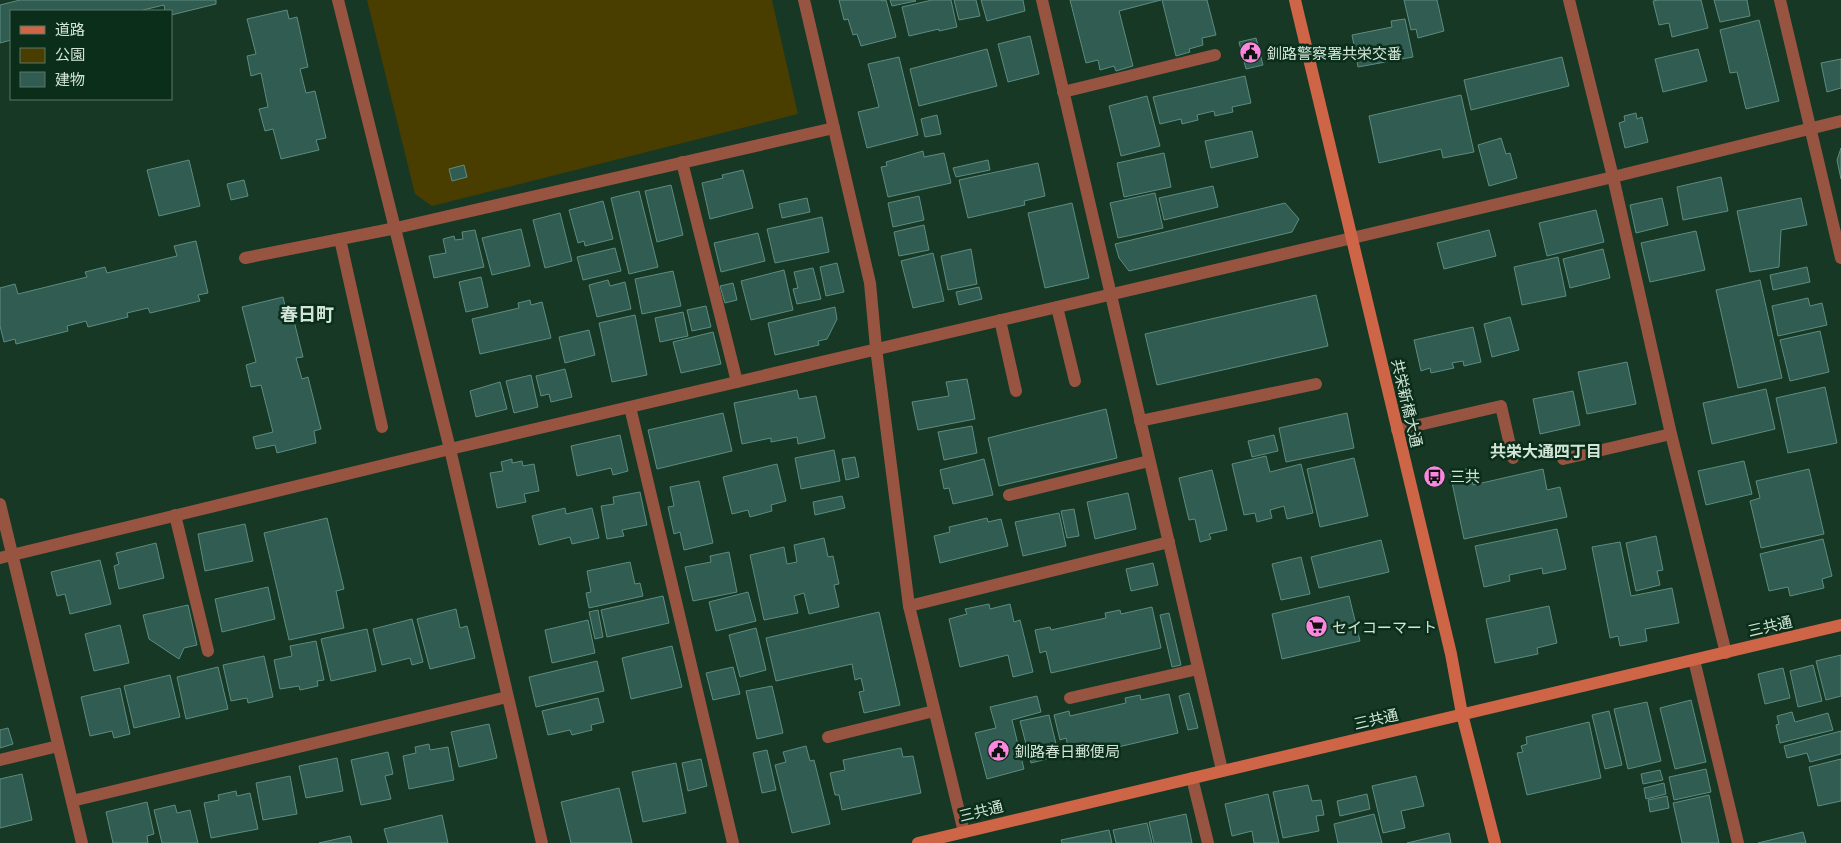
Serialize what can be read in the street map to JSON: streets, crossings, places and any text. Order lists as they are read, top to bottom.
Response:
{
  "streets": {
    "street": ["共栄新橋大通", "三共通"]
  },
  "crossings": [
    ["共栄新橋大通", "三共通"]
  ],
  "districts": ["春日町", "共栄大通四丁目"],
  "places": {
    "public building": ["釧路警察署共栄交番", "釧路春日郵便局"],
    "bus stop": ["三共"],
    "supermarket": ["セイコーマート"]
  },
  "legend": ["道路", "公園", "建物"]
}
